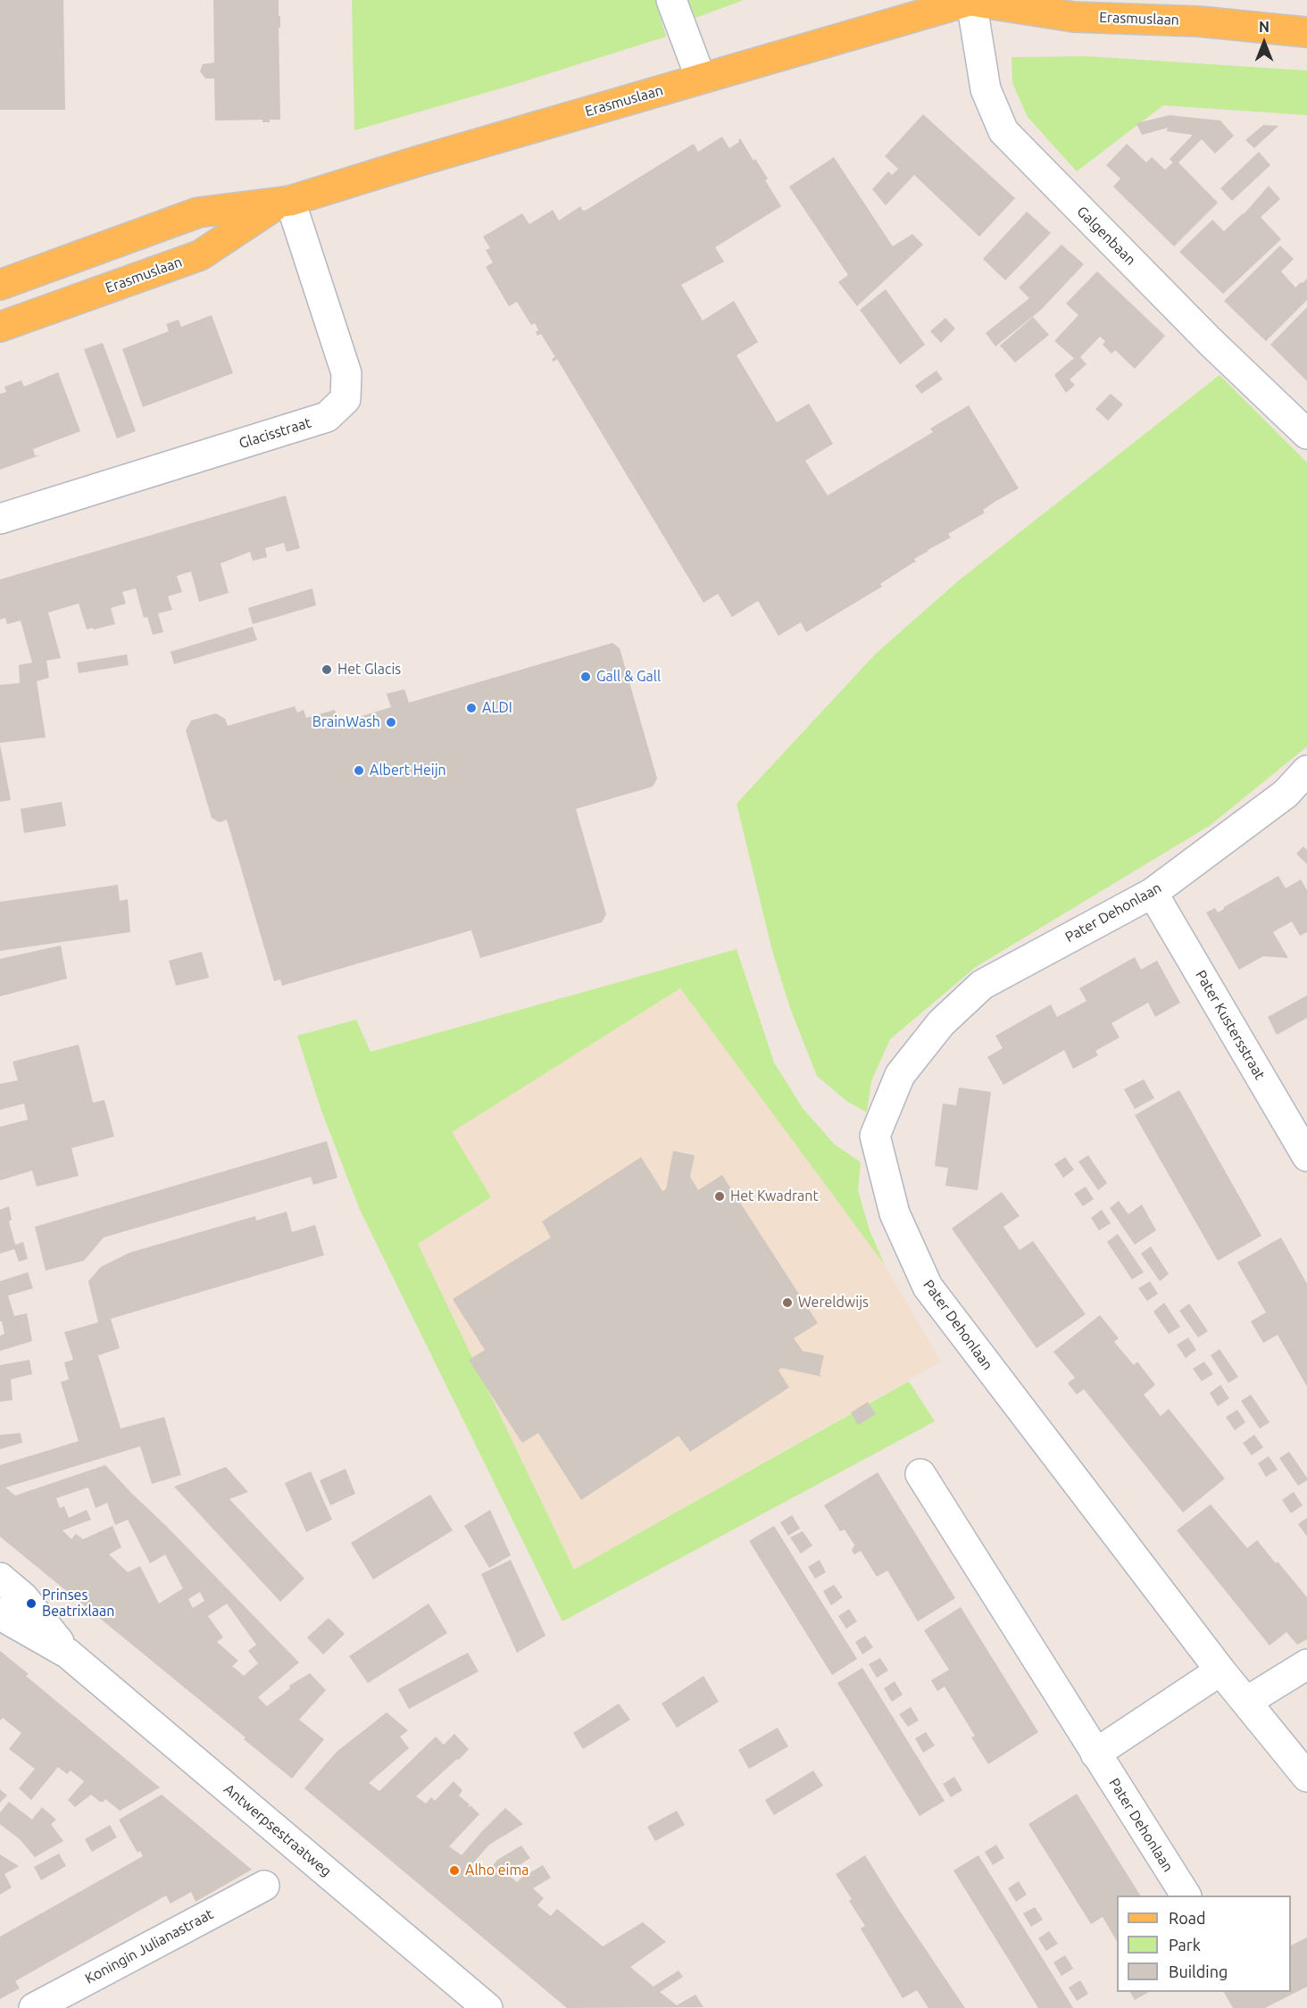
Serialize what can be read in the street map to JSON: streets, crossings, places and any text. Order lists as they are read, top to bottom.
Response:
{
  "streets": {
    "main road": ["Erasmuslaan"],
    "street": [
      "Galgenbaan",
      "Glacisstraat",
      "Pater Dehonlaan",
      "Pater Kustersstraat",
      "Antwerpsestraatweg",
      "Koningin Julianastraat"
    ]
  },
  "crossings": [
    ["Erasmuslaan", "Galgenbaan"],
    ["Erasmuslaan", "Glacisstraat"],
    ["Pater Dehonlaan", "Pater Kustersstraat"]
  ],
  "places": [
    "Het Glacis",
    "Gall & Gall",
    "ALDI",
    "BrainWash",
    "Albert Heijn",
    "Het Kwadrant",
    "Wereldwijs",
    "Prinses Beatrixlaan",
    "Alho eima"
  ],
  "legend": ["Road", "Park", "Building"],
  "north": "top"
}
